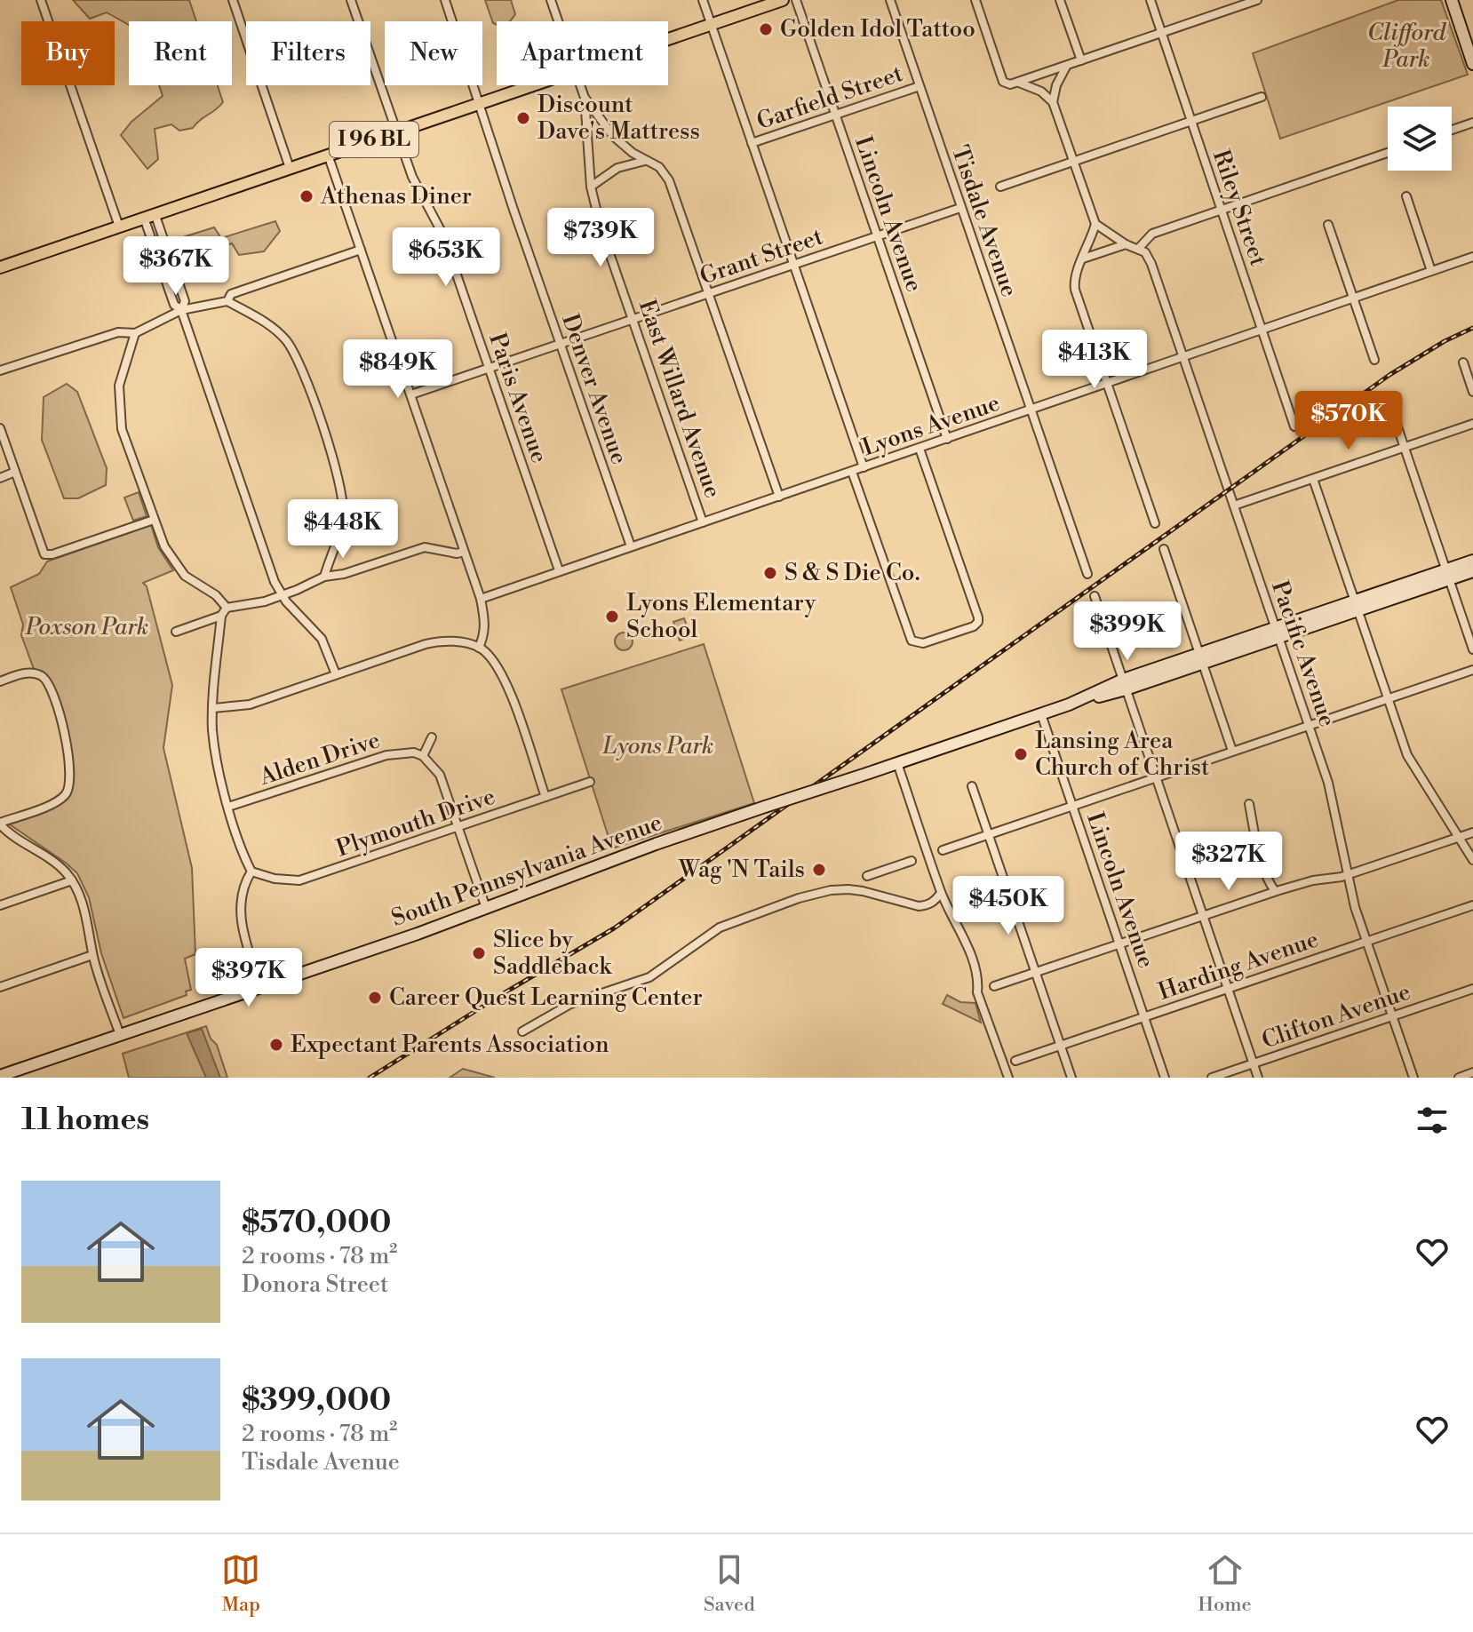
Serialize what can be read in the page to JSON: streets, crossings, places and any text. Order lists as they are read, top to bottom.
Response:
{
  "streets": {
    "main road": ["I 96 BL", "South Pennsylvania Avenue"],
    "street": [
      "Garfield Street",
      "Riley Street",
      "Lincoln Avenue",
      "Tisdale Avenue",
      "Grant Street",
      "Denver Avenue",
      "Paris Avenue",
      "East Willard Avenue",
      "Lyons Avenue",
      "Pacific Avenue",
      "Alden Drive",
      "Plymouth Drive",
      "Harding Avenue",
      "Clifton Avenue"
    ]
  },
  "crossings": [
    ["Garfield Street", "Lincoln Avenue"],
    ["Garfield Street", "Tisdale Avenue"],
    ["I 96 BL", "Denver Avenue"],
    ["I 96 BL", "Paris Avenue"],
    ["Riley Street", "Lyons Avenue"],
    ["Lincoln Avenue", "Grant Street"],
    ["Lincoln Avenue", "Lyons Avenue"],
    ["Lincoln Avenue", "South Pennsylvania Avenue"],
    ["Lincoln Avenue", "Harding Avenue"],
    ["Tisdale Avenue", "Grant Street"],
    ["Tisdale Avenue", "Lyons Avenue"],
    ["Grant Street", "Denver Avenue"],
    ["Grant Street", "Paris Avenue"],
    ["Grant Street", "East Willard Avenue"],
    ["Denver Avenue", "Lyons Avenue"],
    ["Paris Avenue", "Lyons Avenue"],
    ["East Willard Avenue", "Lyons Avenue"],
    ["Lyons Avenue", "Pacific Avenue"],
    ["Pacific Avenue", "South Pennsylvania Avenue"],
    ["Pacific Avenue", "Harding Avenue"],
    ["Pacific Avenue", "Clifton Avenue"]
  ],
  "parks": ["Clifford Park", "Poxson Park", "Lyons Park"],
  "places": [
    "Golden Idol Tattoo",
    "Discount Dave's Mattress",
    "Athenas Diner",
    "S & S Die Co.",
    "Lyons Elementary School",
    "Lansing Area Church of Christ",
    "Wag 'N Tails",
    "Slice by Saddleback",
    "Career Quest Learning Center",
    "Expectant Parents Association"
  ],
  "page": {
    "chip": [
      "Buy",
      "Rent",
      "Filters",
      "New",
      "Apartment"
    ],
    "price": [
      "$739K",
      "$653K",
      "$367K",
      "$413K",
      "$849K",
      "$570K",
      "$448K",
      "$399K",
      "$327K",
      "$450K",
      "$397K"
    ],
    "heading": "11 homes",
    "list": [
      {
        "name": "$570,000",
        "note": "2 rooms · 78 m² · Donora Street"
      },
      {
        "name": "$399,000",
        "note": "2 rooms · 78 m² · Tisdale Avenue"
      }
    ],
    "tabs": ["Map", "Saved", "Home"]
  }
}
